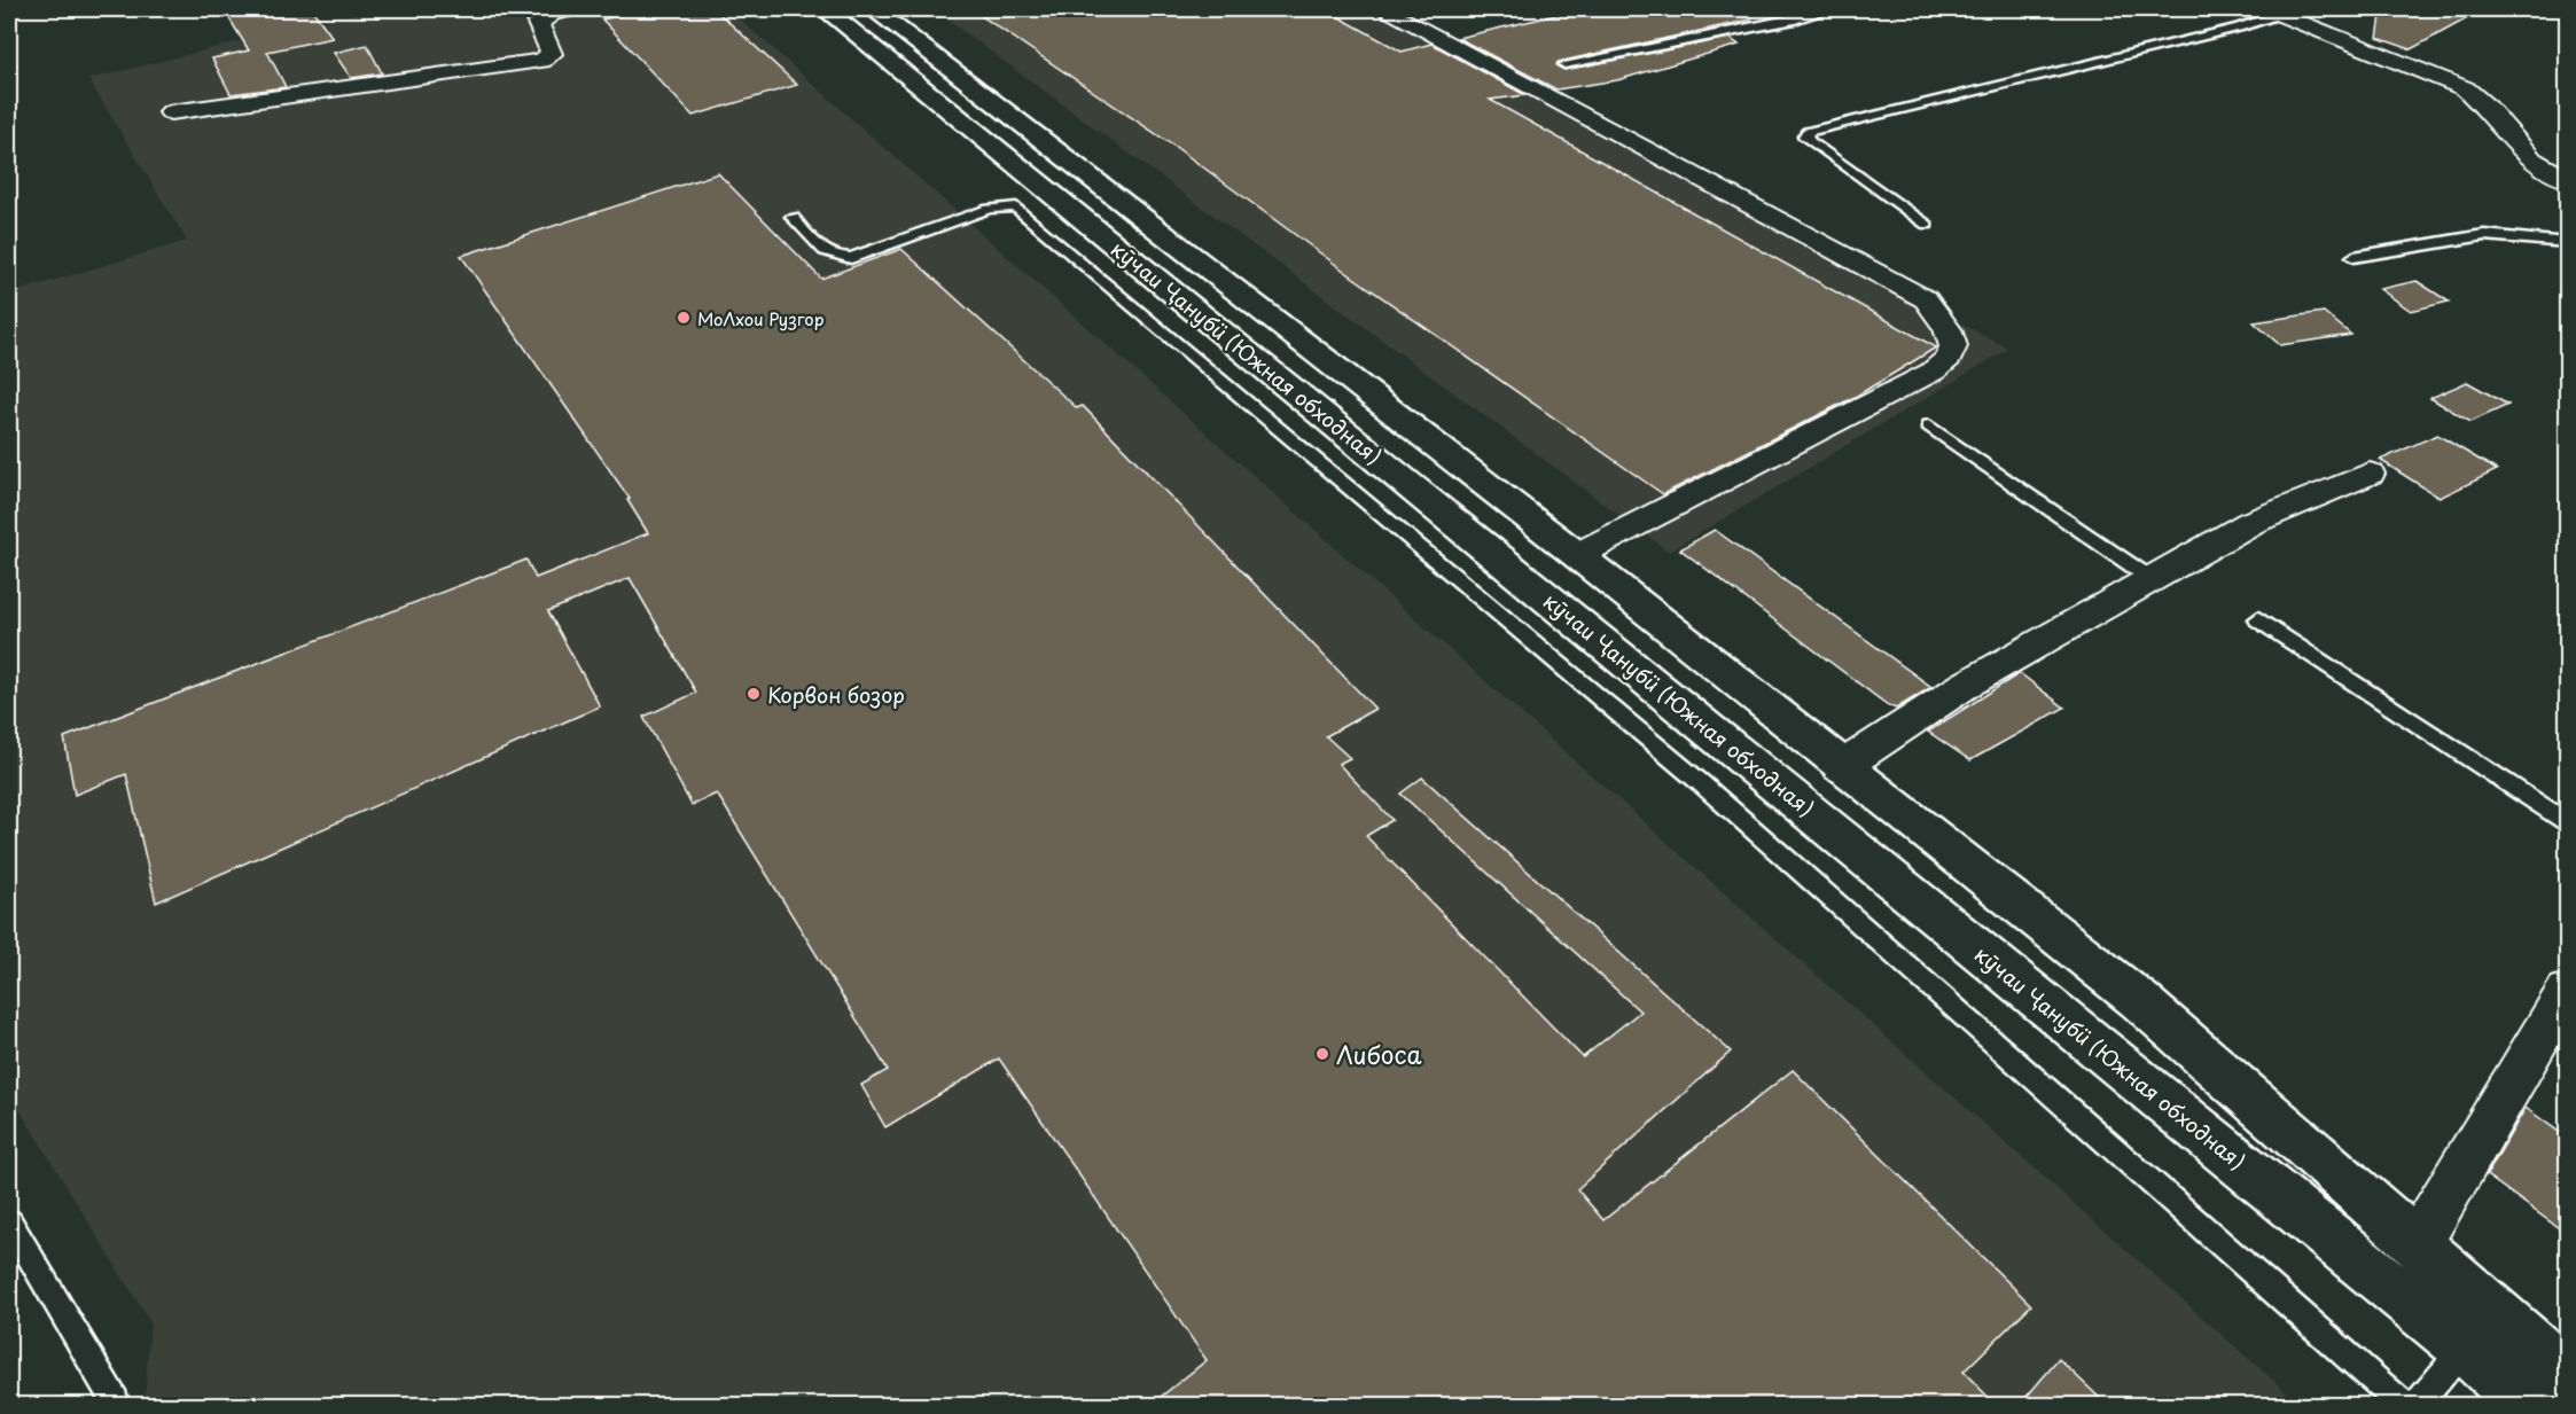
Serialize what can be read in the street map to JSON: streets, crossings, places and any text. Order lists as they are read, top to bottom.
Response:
{
  "streets": {
    "main road": ["кӯчаи Ҷанубӣ (Южная обходная)"]
  },
  "places": ["МоЛхои Рузгор", "Корвон бозор", "Либоса"]
}
